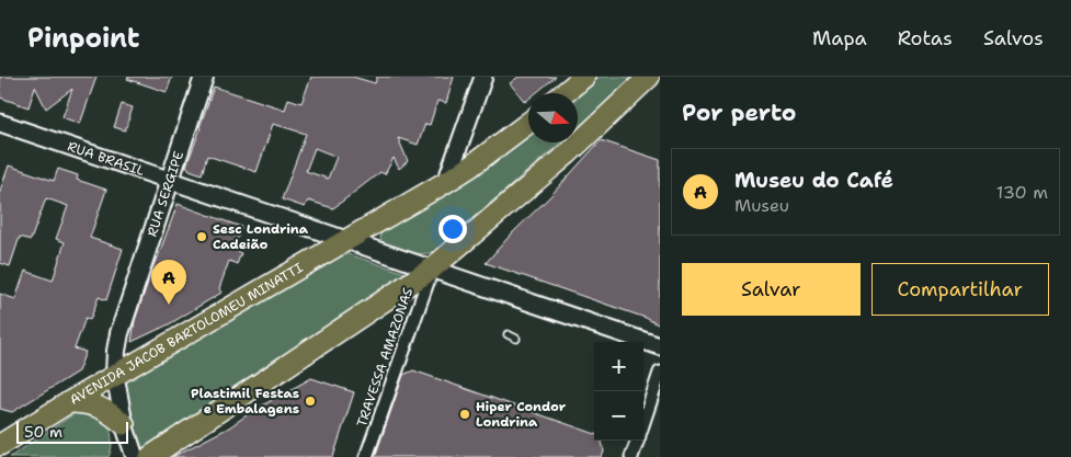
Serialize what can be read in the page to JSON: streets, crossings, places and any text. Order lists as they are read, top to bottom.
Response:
{
  "streets": {
    "main road": ["RUA SERGIPE", "AVENIDA JACOB BARTOLOMEU MINATTI"],
    "street": ["RUA BRASIL", "TRAVESSA AMAZONAS"]
  },
  "crossings": [
    ["RUA BRASIL", "RUA SERGIPE"],
    ["RUA BRASIL", "AVENIDA JACOB BARTOLOMEU MINATTI"],
    ["RUA BRASIL", "TRAVESSA AMAZONAS"],
    ["RUA SERGIPE", "AVENIDA JACOB BARTOLOMEU MINATTI"]
  ],
  "places": ["Sesc Londrina Cadeião", "Plastimil Festas e Embalagens", "Hiper Condor Londrina"],
  "scale_bar": "50 m",
  "north": "right",
  "page": {
    "header": "Pinpoint",
    "nav": ["Mapa", "Rotas", "Salvos"],
    "heading": "Por perto",
    "list": [
      {
        "mark": "A",
        "name": "Museu do Café",
        "note": "Museu",
        "value": "130 m"
      }
    ],
    "buttons": ["Salvar", "Compartilhar"],
    "pins": "A",
    "map_buttons": ["+", "−"],
    "scale": "50 m"
  }
}
